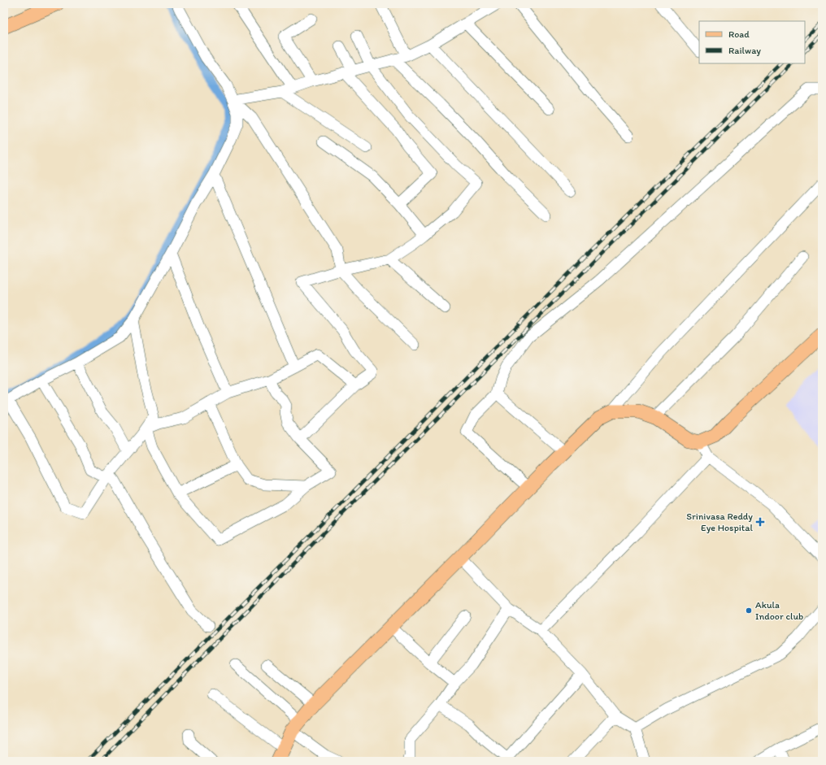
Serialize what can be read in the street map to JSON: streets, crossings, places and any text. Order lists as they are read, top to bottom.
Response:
{
  "places": {
    "health": ["Srinivasa Reddy Eye Hospital"],
    "other": ["Akula Indoor club"]
  },
  "legend": ["Road", "Railway"]
}
